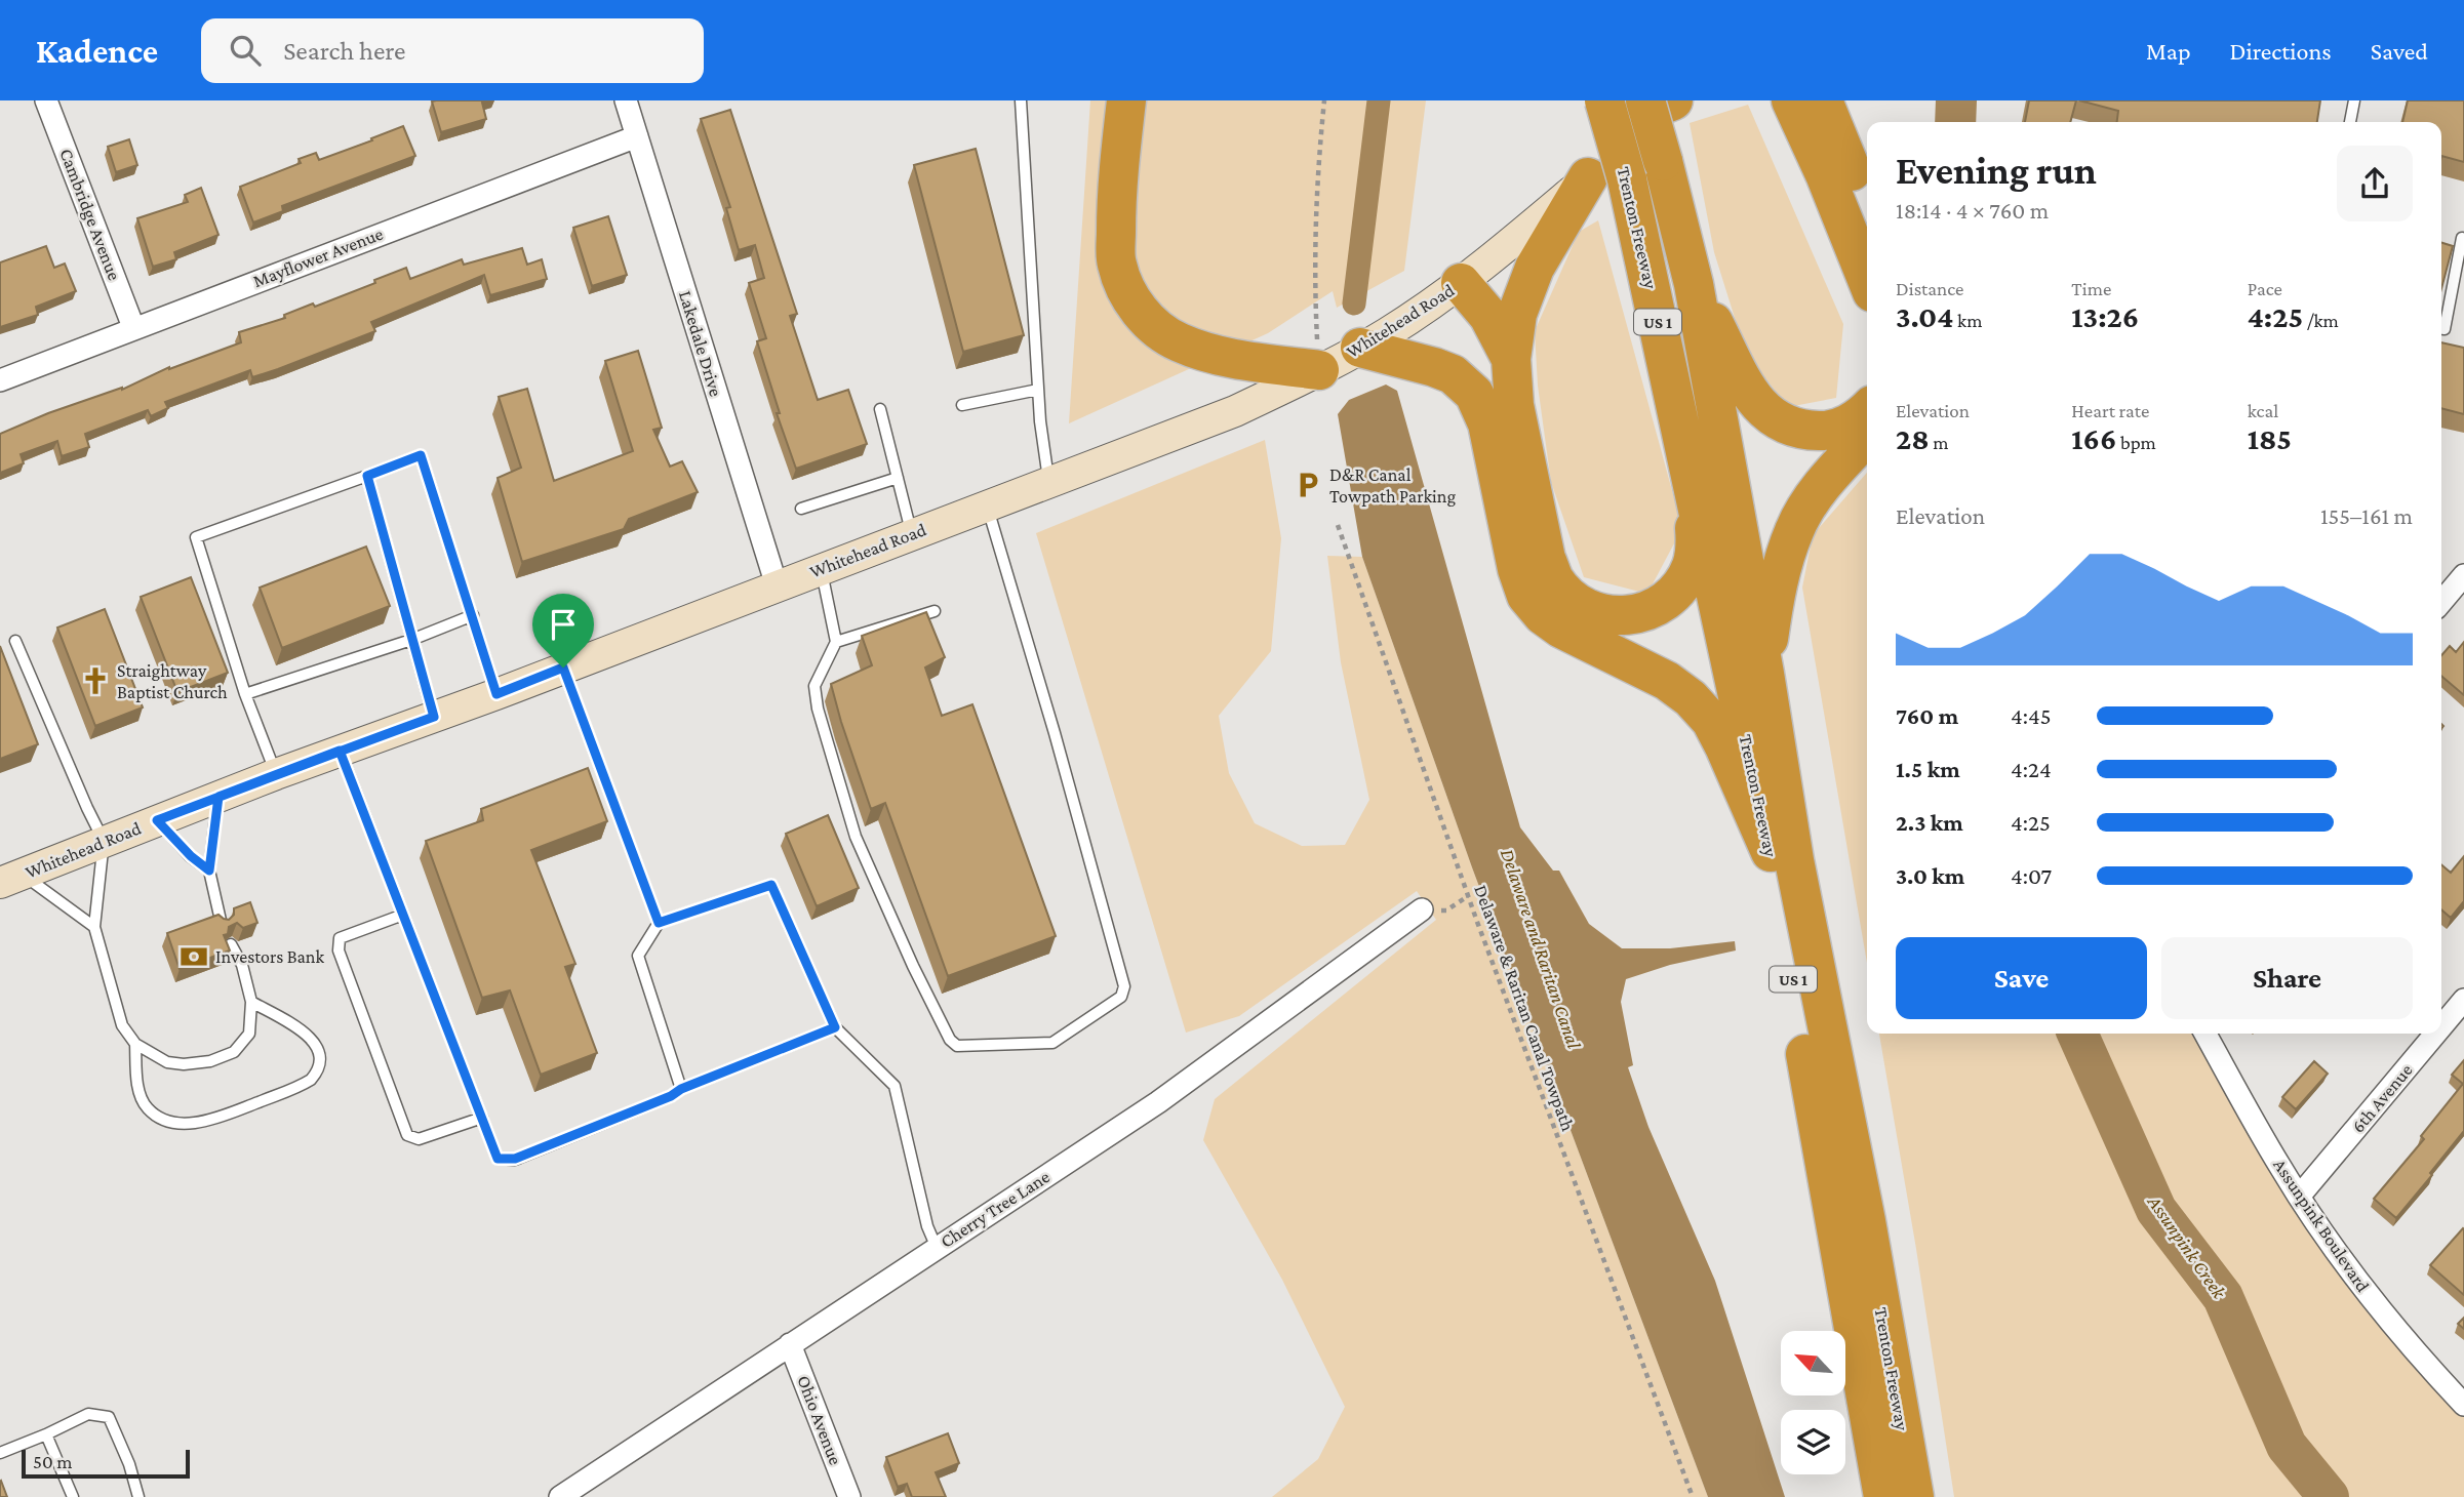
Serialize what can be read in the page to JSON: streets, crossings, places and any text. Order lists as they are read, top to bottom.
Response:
{
  "streets": {
    "highway": ["Trenton Freeway", "US 1"],
    "main road": ["Whitehead Road"],
    "street": [
      "Cambridge Avenue",
      "Mayflower Avenue",
      "Lakedale Drive",
      "6th Avenue",
      "Cherry Tree Lane",
      "Assunpink Boulevard",
      "Ohio Avenue"
    ],
    "path": ["Delaware & Raritan Canal Towpath"]
  },
  "crossings": [
    ["Cambridge Avenue", "Mayflower Avenue"],
    ["Trenton Freeway", "Whitehead Road"],
    ["Mayflower Avenue", "Lakedale Drive"],
    ["Whitehead Road", "Lakedale Drive"],
    ["6th Avenue", "Assunpink Boulevard"],
    ["Cherry Tree Lane", "Ohio Avenue"]
  ],
  "water": ["Delaware and Raritan Canal", "Assunpink Creek"],
  "places": {
    "parking": ["D&R Canal Towpath Parking"],
    "church": ["Straightway Baptist Church"],
    "bank": ["Investors Bank"]
  },
  "scale_bar": "50 m",
  "north": "top left",
  "page": {
    "header": "Kadence",
    "search": "Search here",
    "nav": ["Map", "Directions", "Saved"],
    "heading": ["Evening run", "18:14 · 4 × 760 m"],
    "stats": [
      ["Distance", "3.04 km"],
      ["Time", "13:26"],
      ["Pace", "4:25 /km"],
      ["Elevation", "28 m"],
      ["Heart rate", "166 bpm"],
      ["kcal", "185"]
    ],
    "chart": ["Elevation", "155–161 m"],
    "list": [
      {
        "name": "760 m",
        "note": "4:45"
      },
      {
        "name": "1.5 km",
        "note": "4:24"
      },
      {
        "name": "2.3 km",
        "note": "4:25"
      },
      {
        "name": "3.0 km",
        "note": "4:07"
      }
    ],
    "buttons": ["Save", "Share"],
    "scale": "50 m"
  }
}
